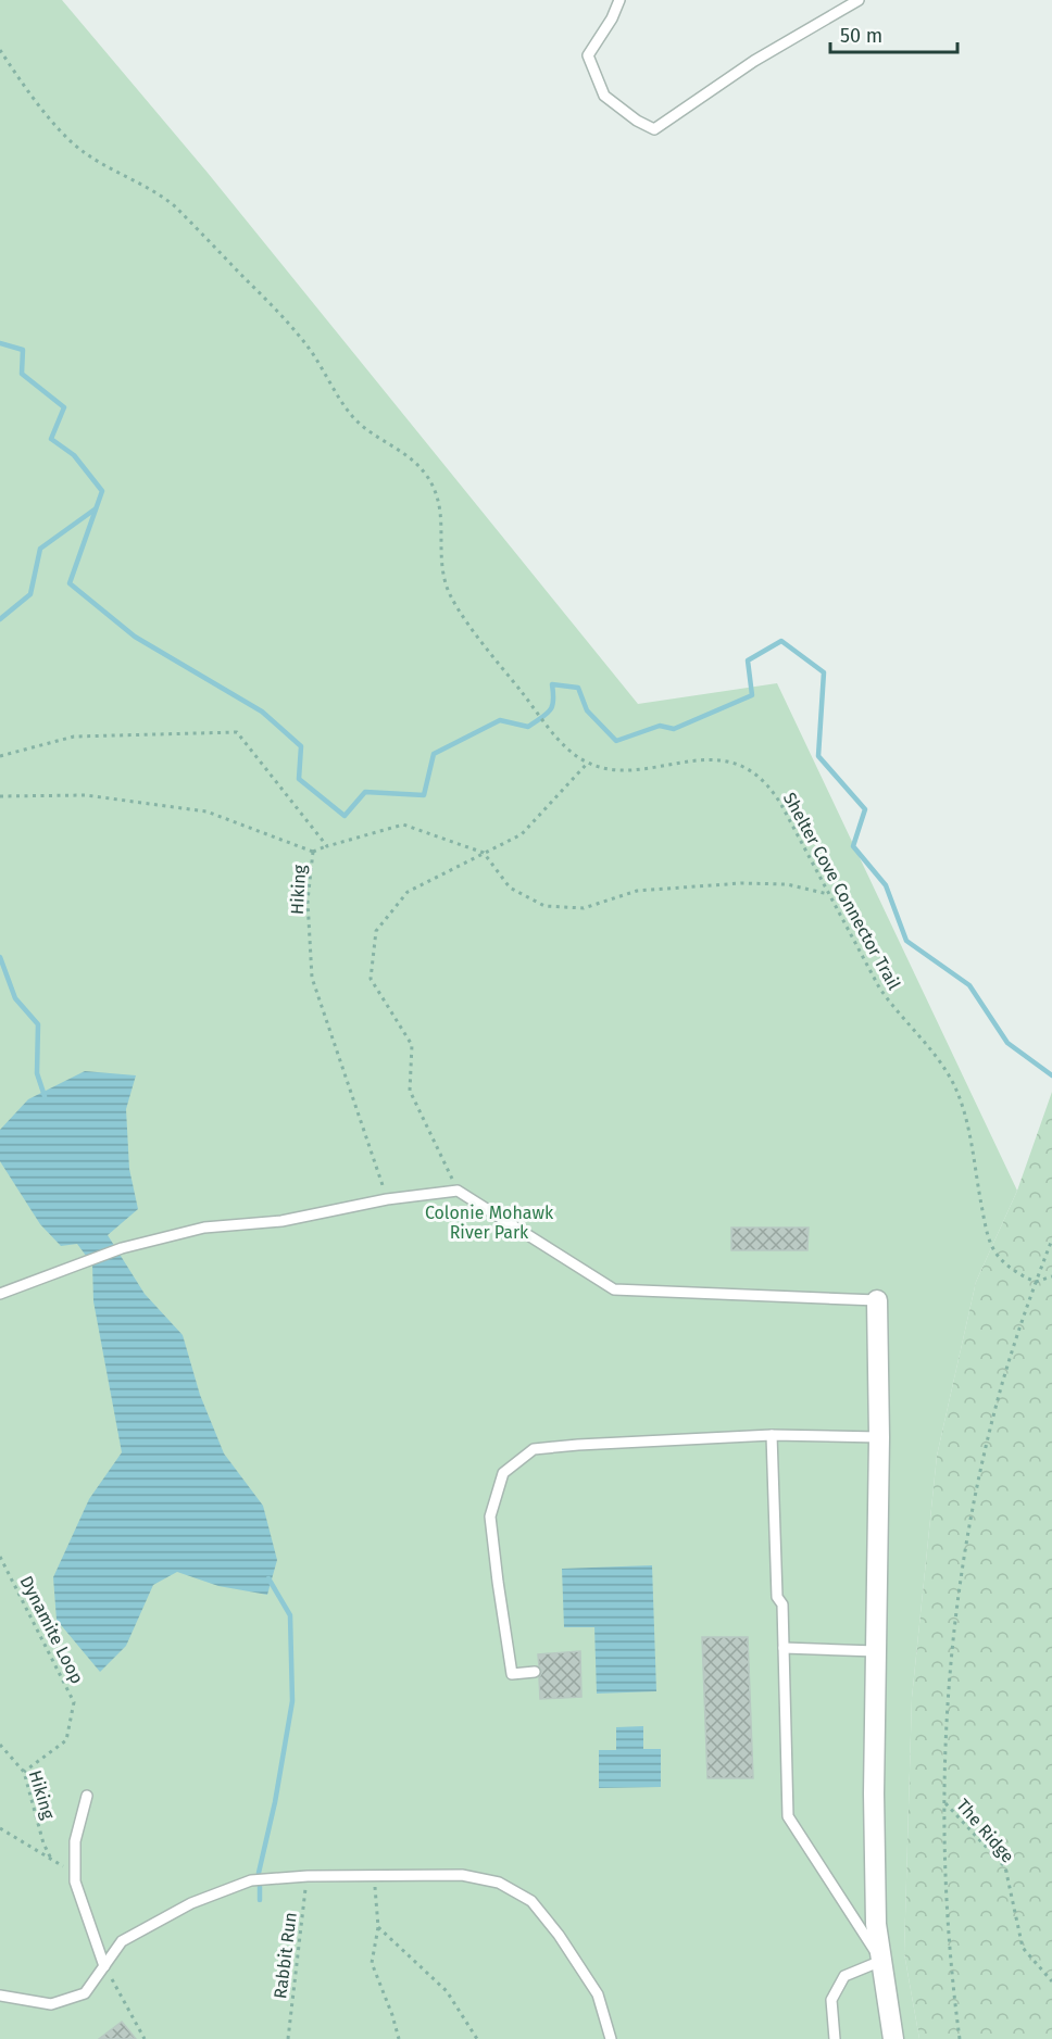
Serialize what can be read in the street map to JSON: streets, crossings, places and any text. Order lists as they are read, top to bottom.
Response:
{
  "streets": {
    "path": [
      "Hiking",
      "Shelter Cove Connector Trail",
      "Dynamite Loop",
      "The Ridge",
      "Rabbit Run"
    ]
  },
  "crossings": [
    ["Hiking", "Dynamite Loop"]
  ],
  "parks": ["Colonie Mohawk River Park"],
  "scale_bar": "50 m"
}
